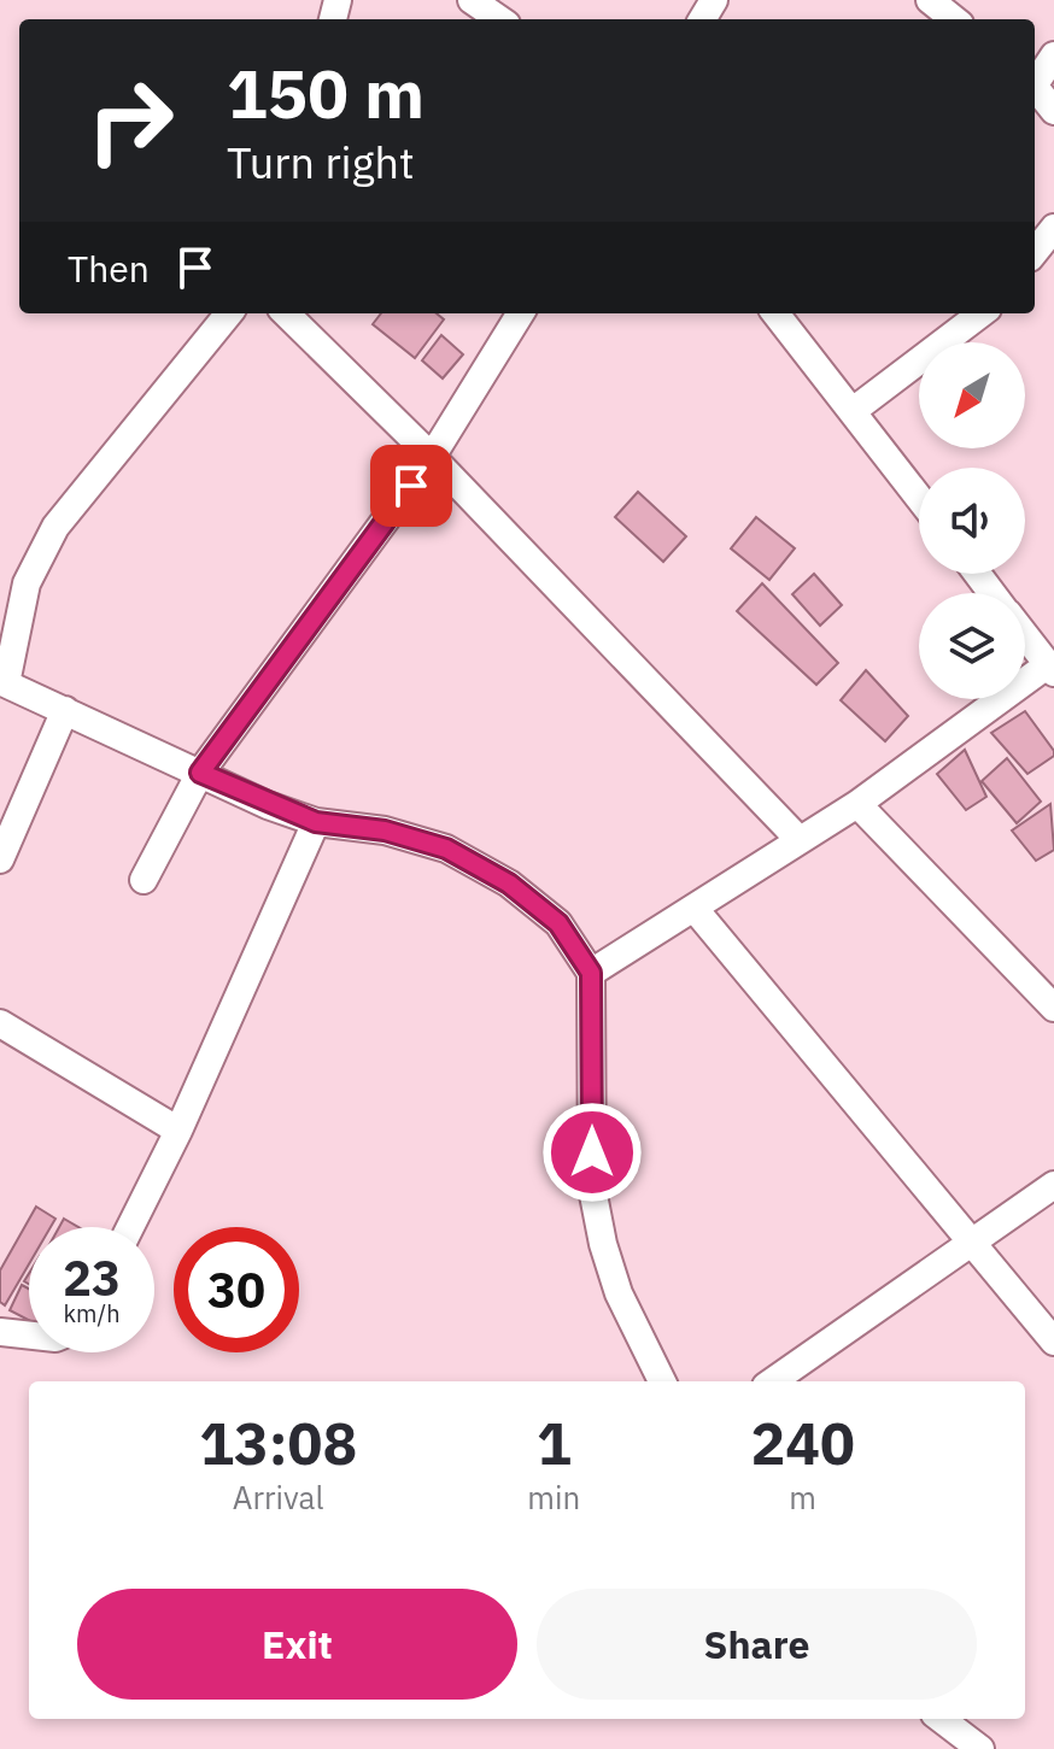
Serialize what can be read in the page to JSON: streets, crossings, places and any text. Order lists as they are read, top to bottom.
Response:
{
  "north": "bottom left",
  "page": {
    "turn": ["150 m", "Turn right"],
    "then": "Then",
    "speed": "23 km/h",
    "limit": "30",
    "eta": [
      "13:08",
      "Arrival",
      "1",
      "min",
      "240",
      "m"
    ],
    "buttons": ["Exit", "Share"]
  }
}
